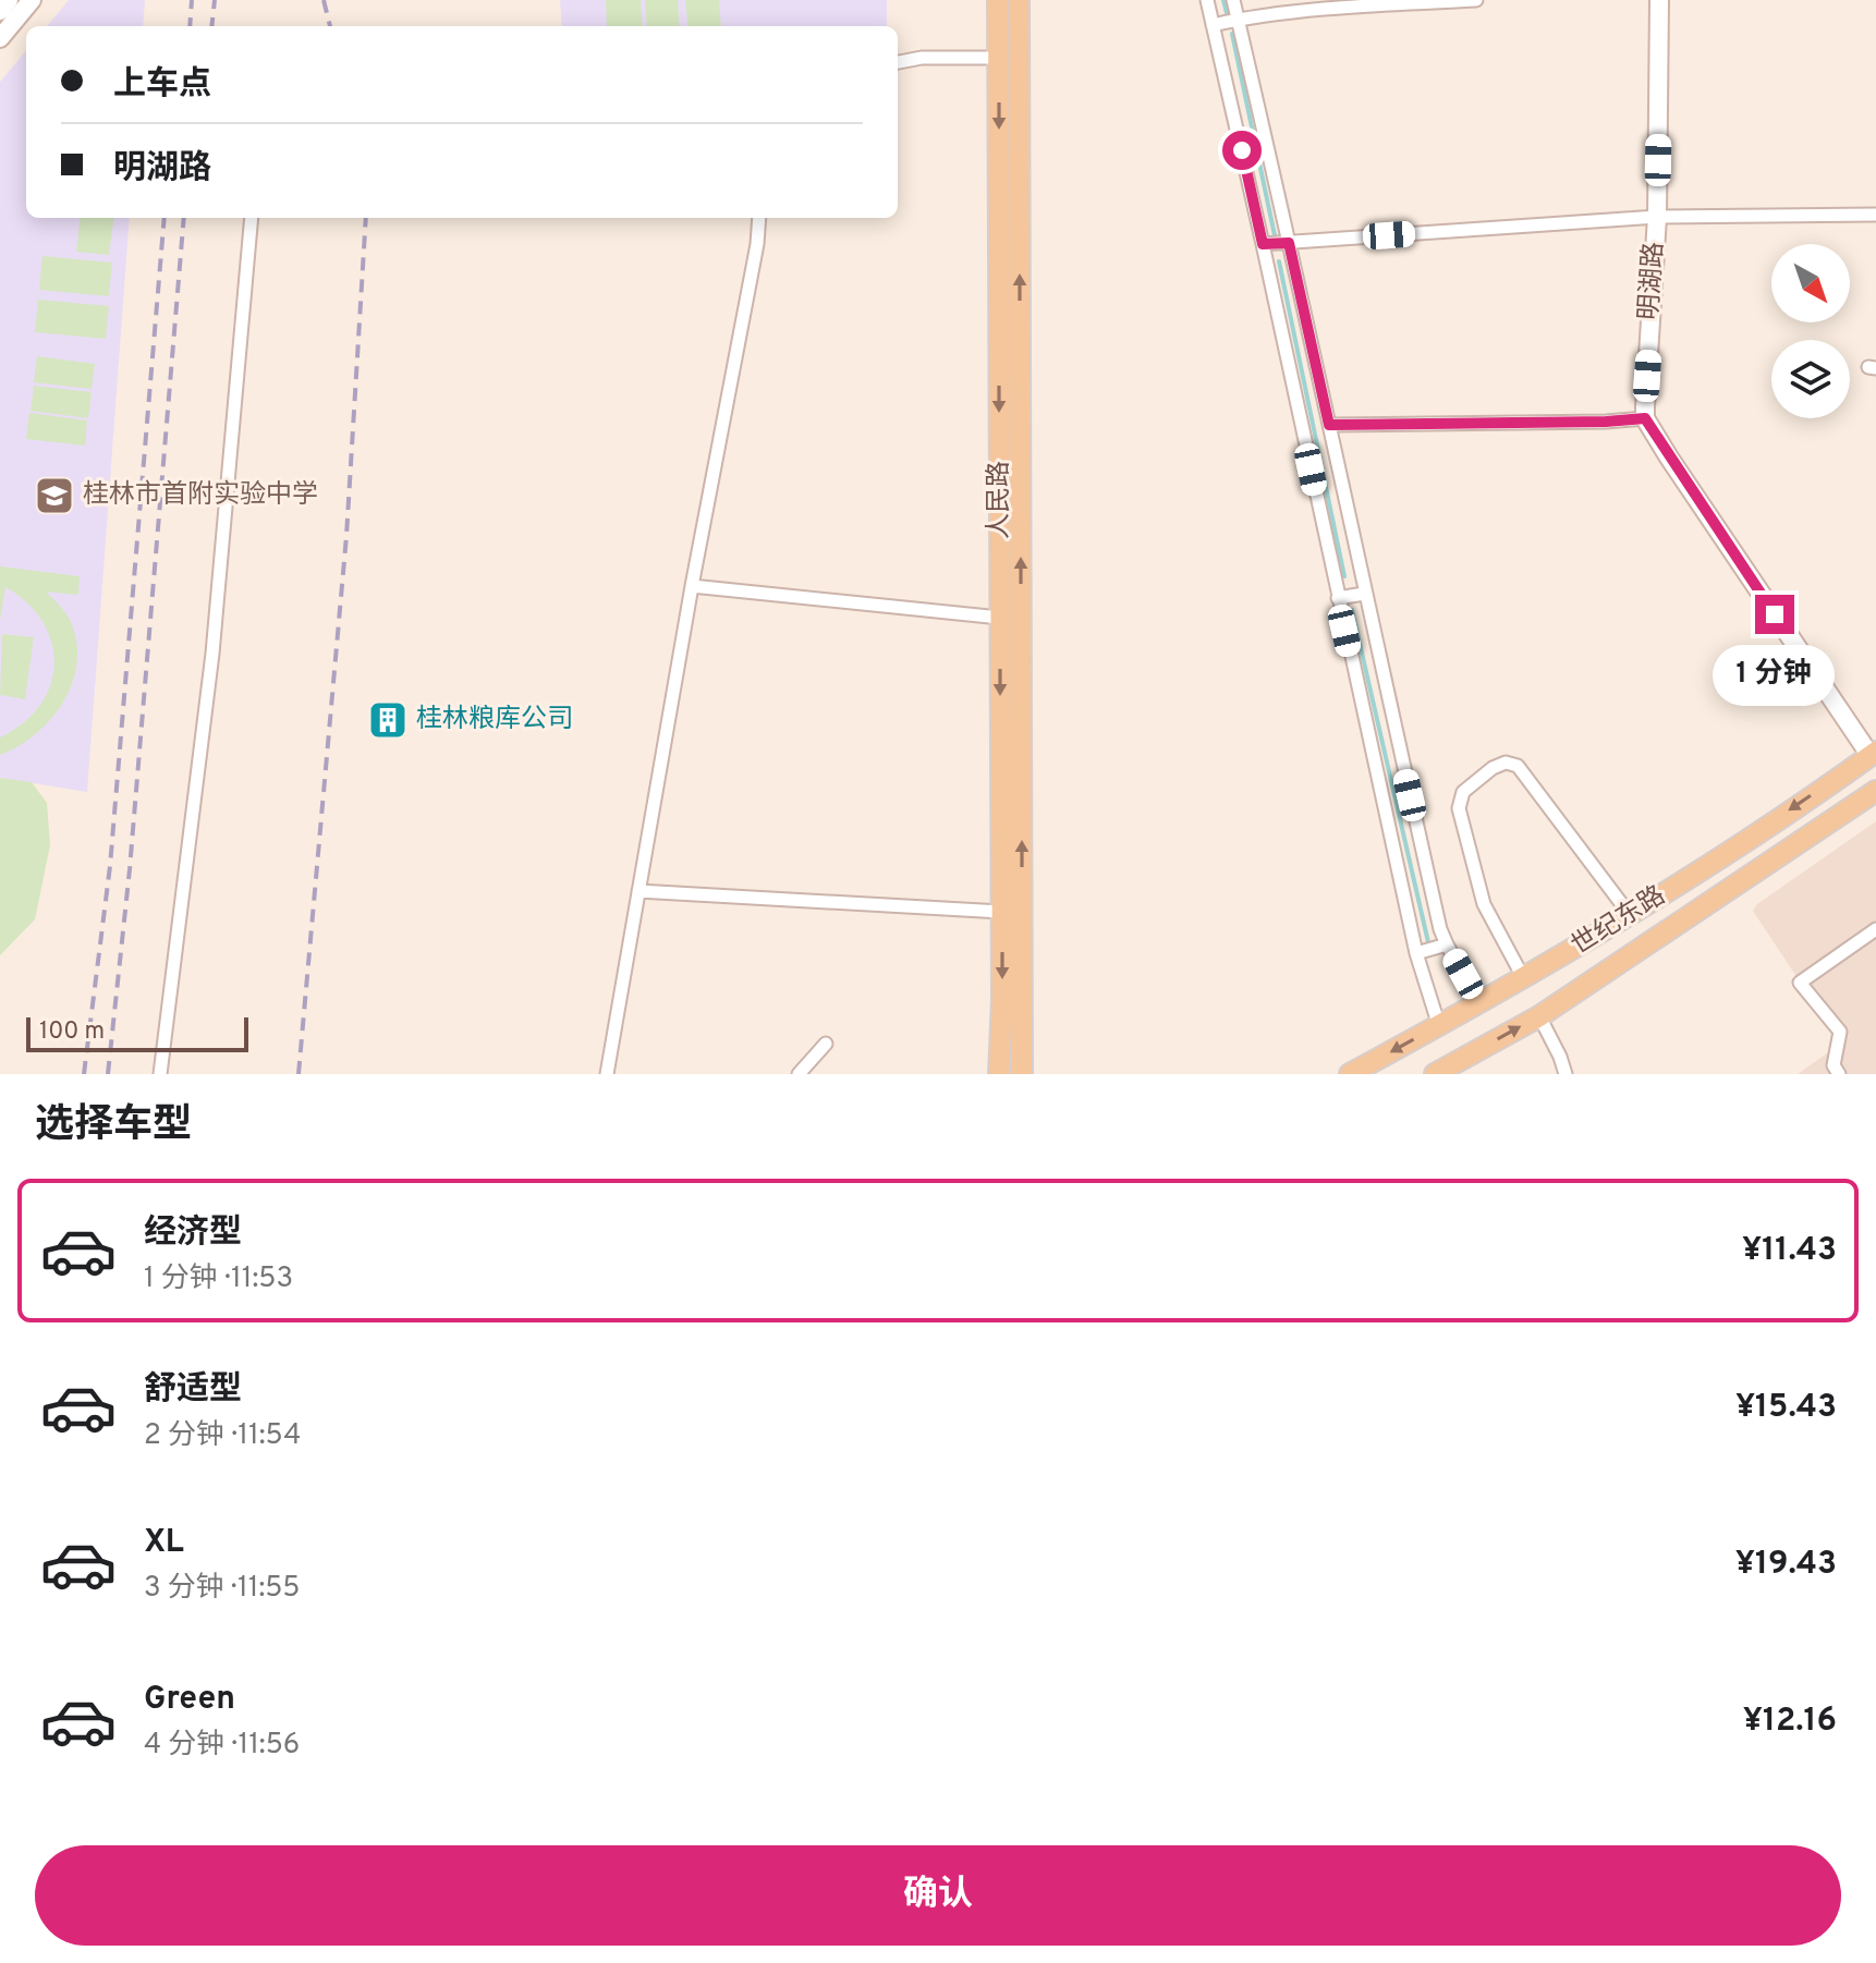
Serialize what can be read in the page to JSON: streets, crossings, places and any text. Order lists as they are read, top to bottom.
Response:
{
  "streets": {
    "main road": ["人民路", "世纪东路"],
    "street": ["明湖路"]
  },
  "places": {
    "school or university": ["桂林市首附实验中学"],
    "building": ["桂林粮库公司"]
  },
  "scale_bar": "100 m",
  "north": "bottom right",
  "page": {
    "banner": ["上车点", "明湖路"],
    "bubble": "1 分钟",
    "scale": "100 m",
    "heading": "选择车型",
    "list": [
      {
        "name": "经济型",
        "note": "1 分钟 · 11:53",
        "value": "¥11.43"
      },
      {
        "name": "舒适型",
        "note": "2 分钟 · 11:54",
        "value": "¥15.43"
      },
      {
        "name": "XL",
        "note": "3 分钟 · 11:55",
        "value": "¥19.43"
      },
      {
        "name": "Green",
        "note": "4 分钟 · 11:56",
        "value": "¥12.16"
      }
    ],
    "buttons": "确认"
  }
}
